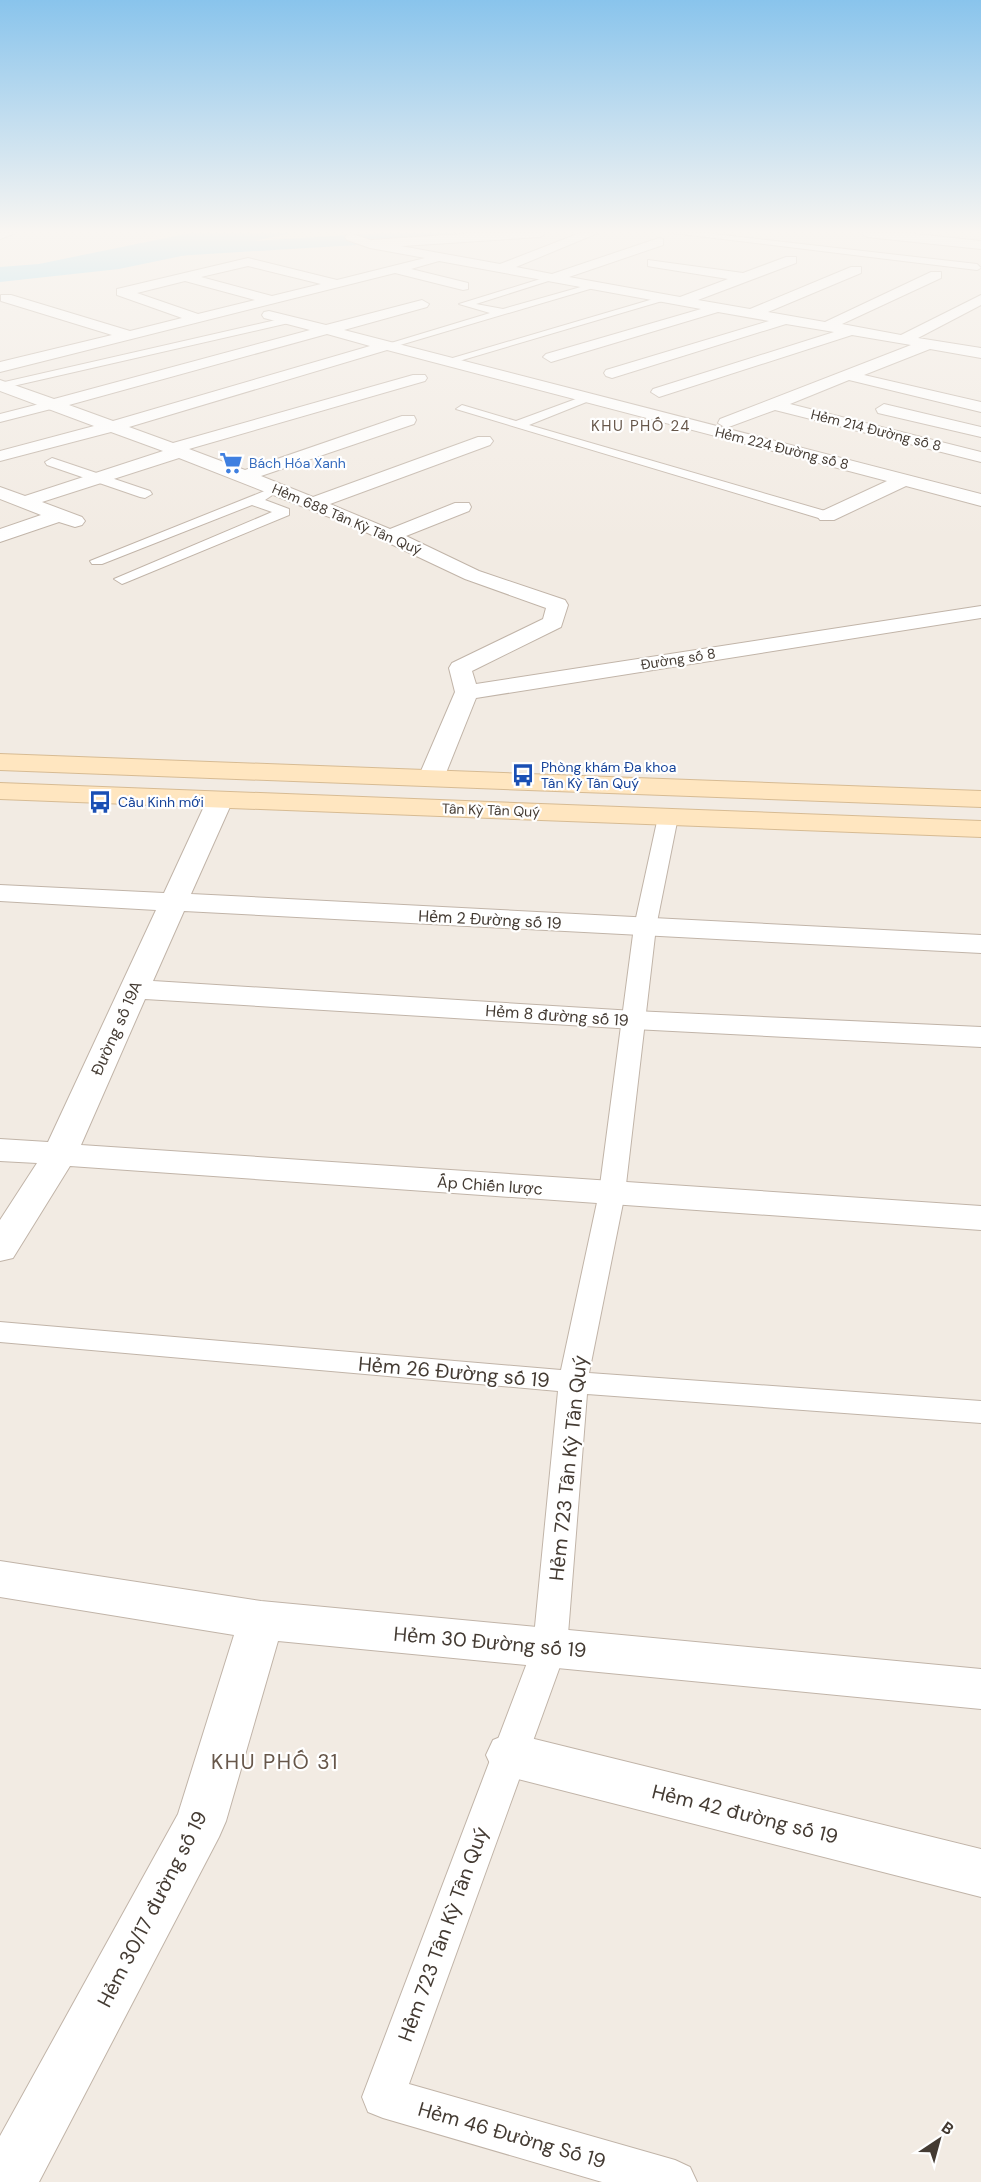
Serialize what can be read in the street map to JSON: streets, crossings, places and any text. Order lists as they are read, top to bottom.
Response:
{
  "streets": {
    "main road": ["Tân Kỳ Tân Quý"],
    "street": [
      "Hẻm 214 Đường số 8",
      "Hẻm 224 Đường số 8",
      "Hẻm 688 Tân Kỳ Tân Quý",
      "Đường số 8",
      "Hẻm 2 Đường số 19",
      "Hẻm 8 đường số 19",
      "Đường số 19A",
      "Ấp Chiến lược",
      "Hẻm 30 Đường số 19",
      "Hẻm 42 đường số 19",
      "Hẻm 30/17 đường số 19"
    ],
    "lane": ["Hẻm 26 Đường số 19", "Hẻm 723 Tân Kỳ Tân Quý", "Hẻm 46 Đường Số 19"]
  },
  "crossings": [
    ["Hẻm 688 Tân Kỳ Tân Quý", "Đường số 8"],
    ["Tân Kỳ Tân Quý", "Đường số 19A"],
    ["Tân Kỳ Tân Quý", "Hẻm 723 Tân Kỳ Tân Quý"],
    ["Hẻm 2 Đường số 19", "Đường số 19A"],
    ["Hẻm 2 Đường số 19", "Hẻm 723 Tân Kỳ Tân Quý"],
    ["Hẻm 8 đường số 19", "Đường số 19A"],
    ["Hẻm 8 đường số 19", "Hẻm 723 Tân Kỳ Tân Quý"],
    ["Đường số 19A", "Ấp Chiến lược"],
    ["Ấp Chiến lược", "Hẻm 723 Tân Kỳ Tân Quý"],
    ["Hẻm 26 Đường số 19", "Hẻm 723 Tân Kỳ Tân Quý"],
    ["Hẻm 723 Tân Kỳ Tân Quý", "Hẻm 30 Đường số 19"],
    ["Hẻm 723 Tân Kỳ Tân Quý", "Hẻm 42 đường số 19"],
    ["Hẻm 723 Tân Kỳ Tân Quý", "Hẻm 46 Đường Số 19"],
    ["Hẻm 30 Đường số 19", "Hẻm 30/17 đường số 19"]
  ],
  "districts": ["KHU PHỐ 24", "KHU PHỐ 31"],
  "places": {
    "supermarket": ["Bách Hóa Xanh"],
    "bus stop": ["Phòng khám Đa khoa Tân Kỳ Tân Quý", "Cầu Kinh mới"]
  },
  "north": "top right"
}
